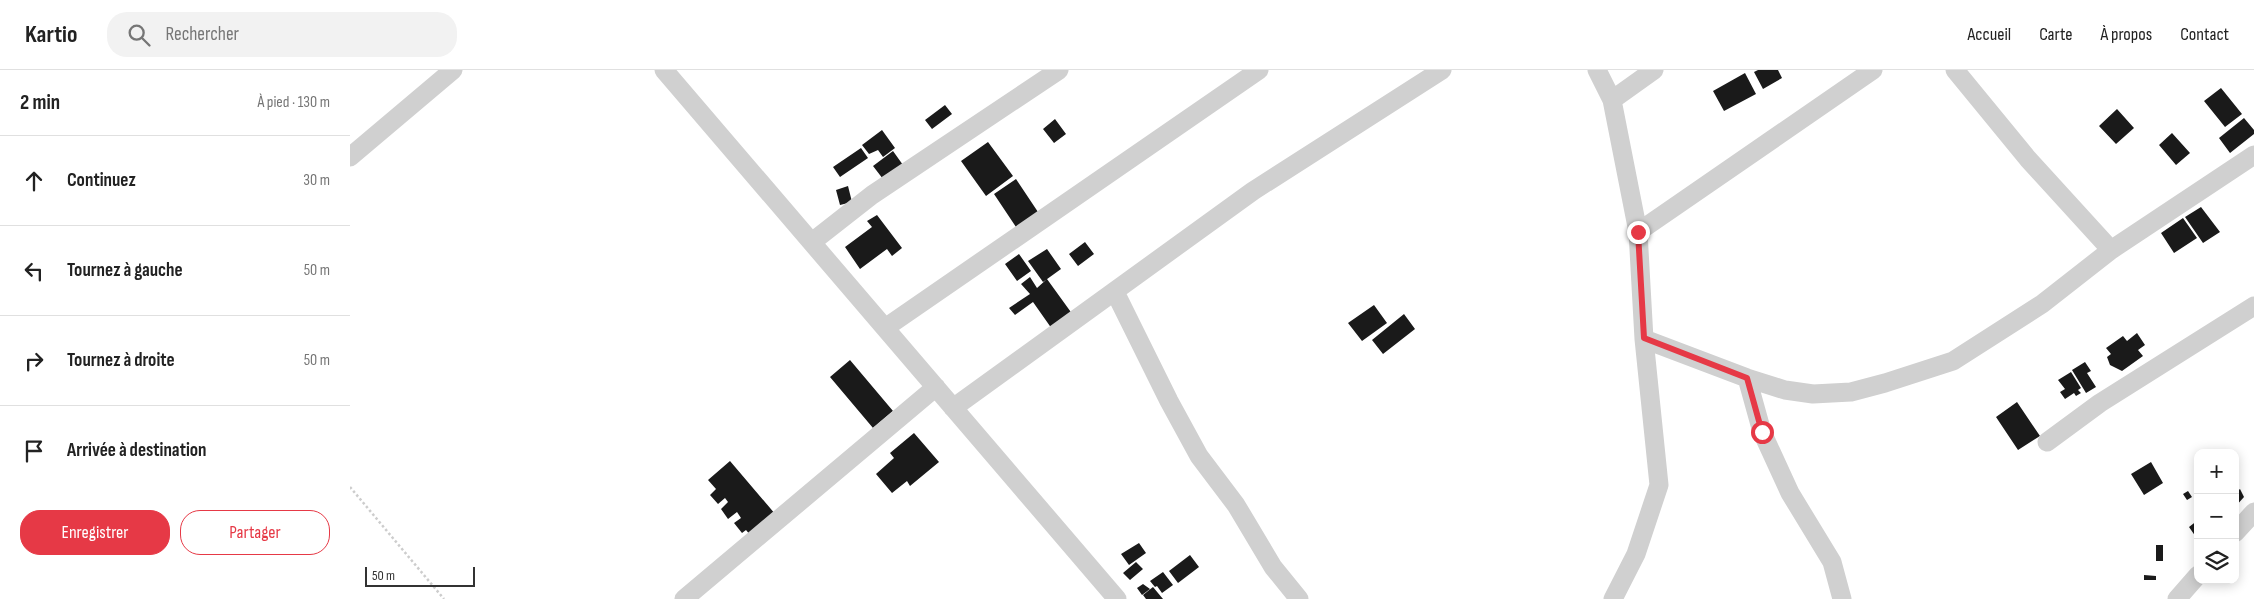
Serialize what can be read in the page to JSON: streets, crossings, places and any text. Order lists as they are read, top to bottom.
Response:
{
  "scale_bar": "50 m",
  "page": {
    "header": "Kartio",
    "search": "Rechercher",
    "nav": [
      "Accueil",
      "Carte",
      "À propos",
      "Contact"
    ],
    "heading": ["2 min", "À pied · 130 m"],
    "list": [
      ["Continuez", "30 m"],
      ["Tournez à gauche", "50 m"],
      ["Tournez à droite", "50 m"],
      "Arrivée à destination"
    ],
    "map_buttons": ["+", "−"],
    "buttons": ["Enregistrer", "Partager"],
    "scale": "50 m"
  }
}
